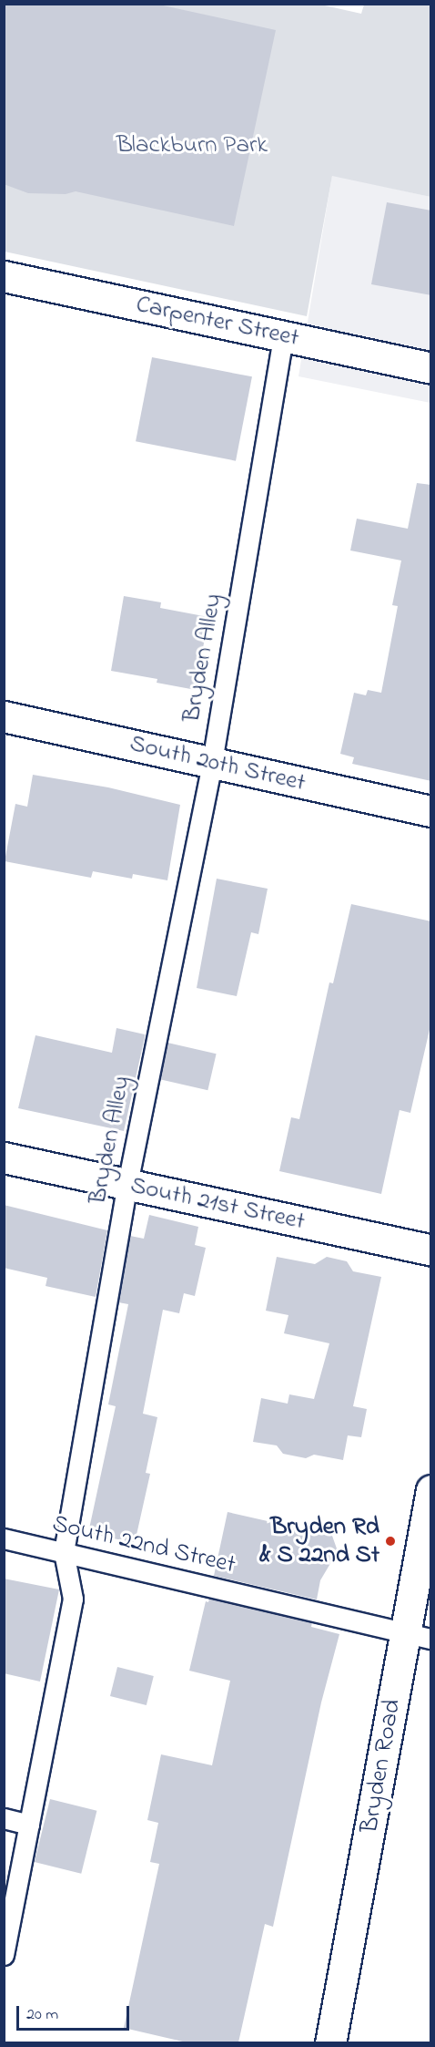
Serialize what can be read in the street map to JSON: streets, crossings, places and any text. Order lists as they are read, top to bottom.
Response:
{
  "streets": {
    "street": [
      "Carpenter Street",
      "South 20th Street",
      "South 21st Street",
      "Bryden Road"
    ],
    "lane": ["Bryden Alley", "South 22nd Street"]
  },
  "crossings": [
    ["Carpenter Street", "Bryden Alley"],
    ["Bryden Alley", "South 20th Street"],
    ["Bryden Alley", "South 21st Street"],
    ["Bryden Alley", "South 22nd Street"],
    ["South 22nd Street", "Bryden Road"]
  ],
  "parks": ["Blackburn Park"],
  "places": ["Bryden Rd & S 22nd St"],
  "scale_bar": "20 m"
}
